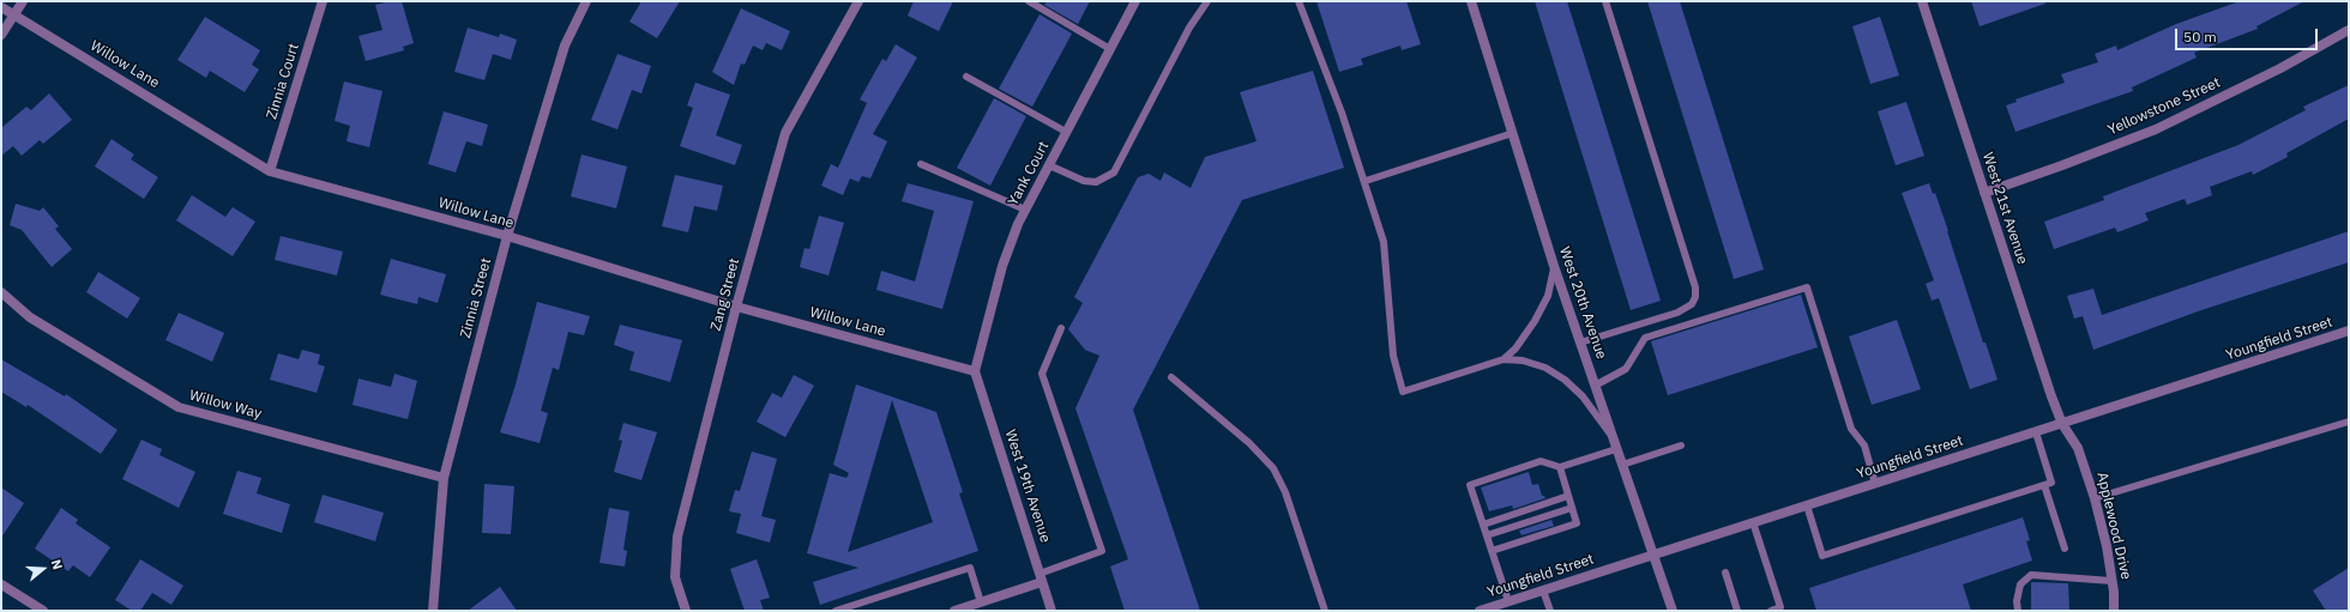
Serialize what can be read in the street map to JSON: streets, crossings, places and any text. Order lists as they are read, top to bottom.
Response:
{
  "streets": {
    "street": [
      "Willow Lane",
      "Zinnia Court",
      "Yellowstone Street",
      "Yank Court",
      "West 21st Avenue",
      "Zang Street",
      "Zinnia Street",
      "West 20th Avenue",
      "Youngfield Street",
      "Willow Way",
      "West 19th Avenue",
      "Applewood Drive"
    ]
  },
  "crossings": [
    ["Willow Lane", "Zinnia Court"],
    ["Willow Lane", "Yank Court"],
    ["Willow Lane", "Zang Street"],
    ["Willow Lane", "Zinnia Street"],
    ["Willow Lane", "West 19th Avenue"],
    ["Yellowstone Street", "West 21st Avenue"],
    ["Yank Court", "West 19th Avenue"],
    ["West 21st Avenue", "Youngfield Street"],
    ["West 21st Avenue", "Applewood Drive"],
    ["Zinnia Street", "Willow Way"],
    ["West 20th Avenue", "Youngfield Street"],
    ["Youngfield Street", "Applewood Drive"]
  ],
  "scale_bar": "50 m",
  "north": "right"
}
